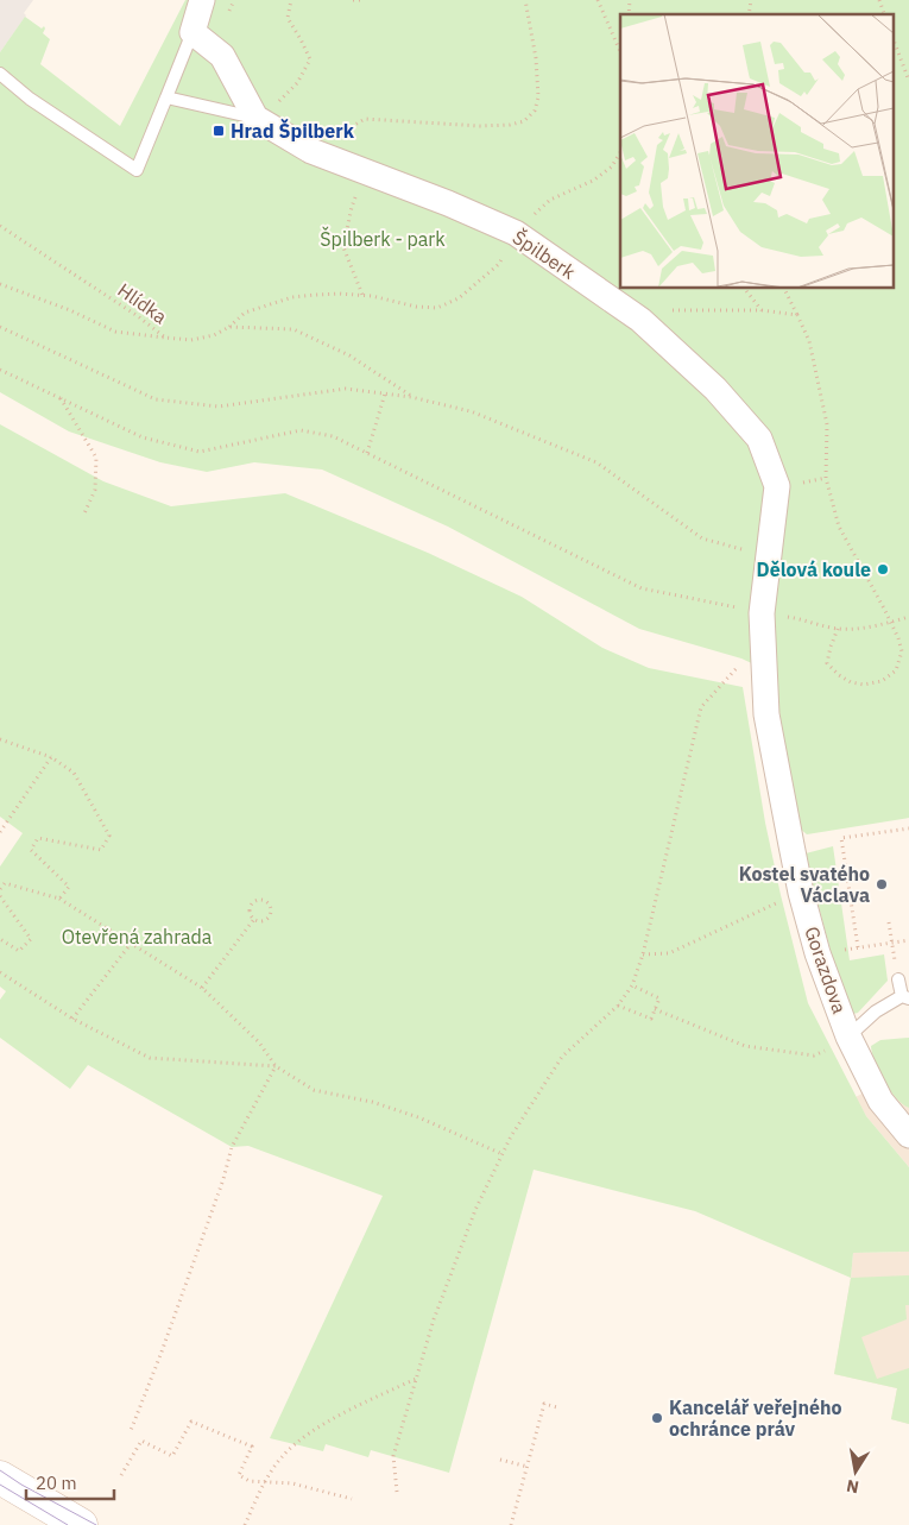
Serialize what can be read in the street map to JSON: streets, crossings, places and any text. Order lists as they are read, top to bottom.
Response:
{
  "streets": {
    "street": ["Špilberk", "Gorazdova"],
    "path": ["Hlídka"]
  },
  "crossings": [
    ["Špilberk", "Gorazdova"]
  ],
  "parks": ["Špilberk - park", "Otevřená zahrada"],
  "places": {
    "transit": ["Hrad Špilberk"],
    "other": ["Dělová koule", "Kostel svatého Václava", "Kancelář veřejného ochránce práv"]
  },
  "scale_bar": "20 m",
  "north": "bottom"
}
